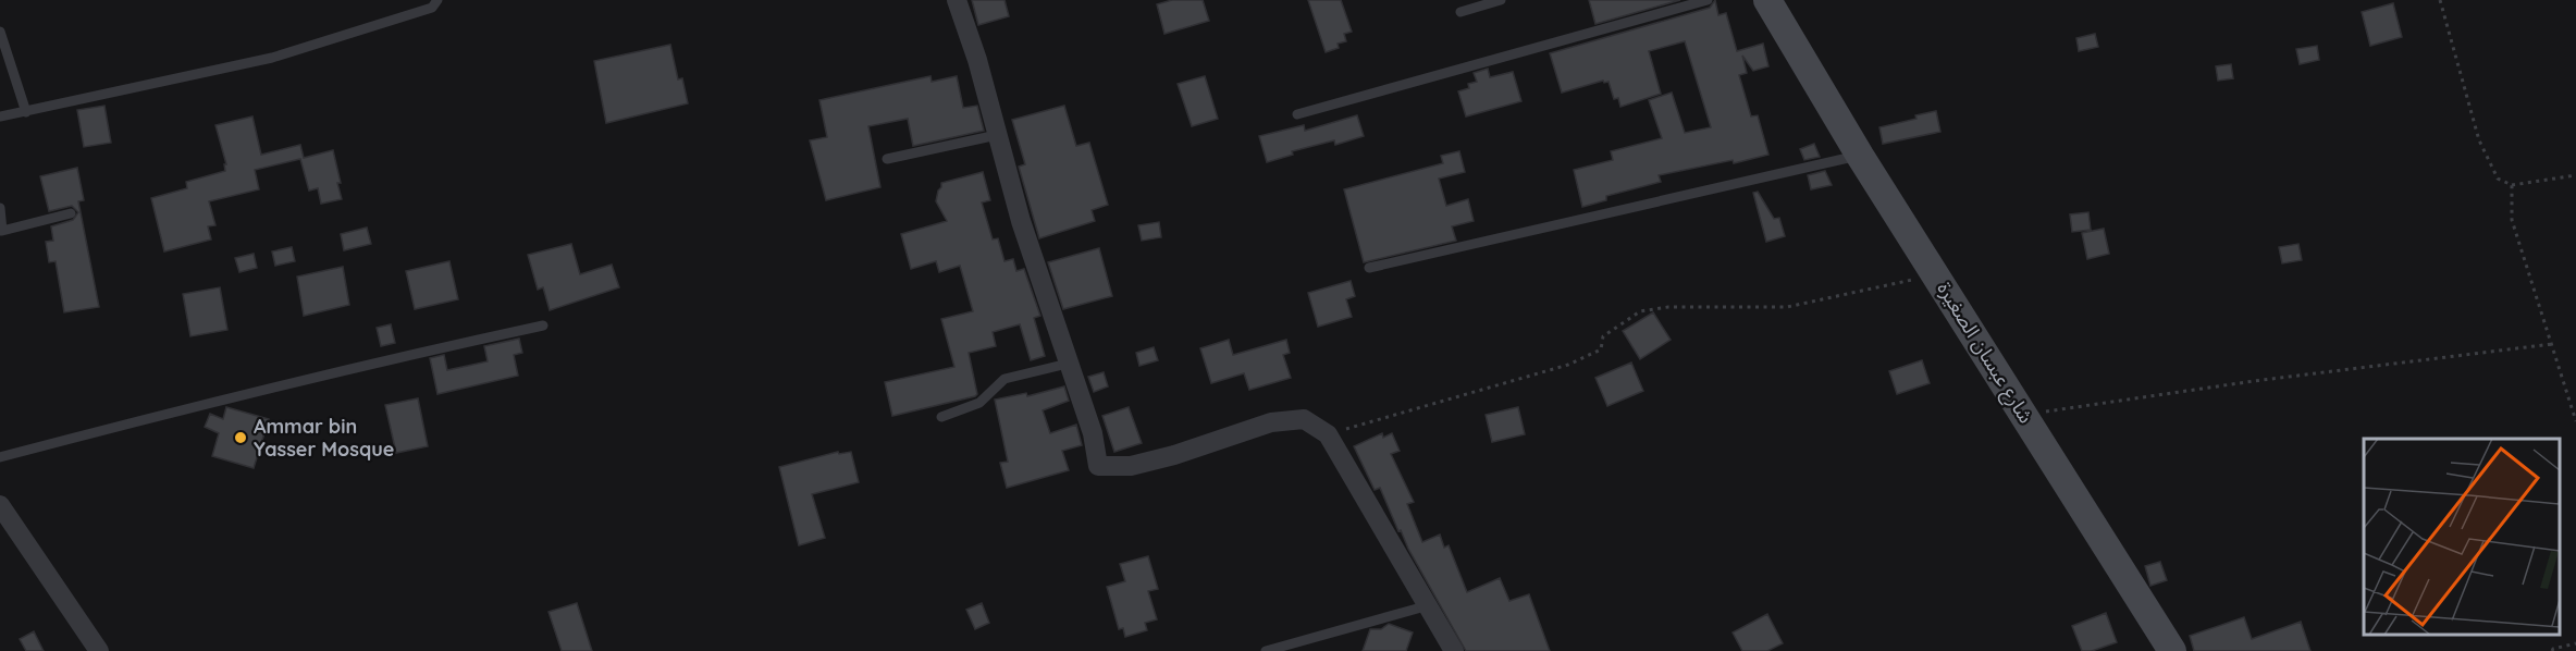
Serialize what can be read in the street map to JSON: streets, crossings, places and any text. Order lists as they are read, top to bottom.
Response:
{
  "streets": {
    "street": ["شارع عبسان الصغيرة"]
  },
  "places": ["Ammar bin Yasser Mosque"]
}
